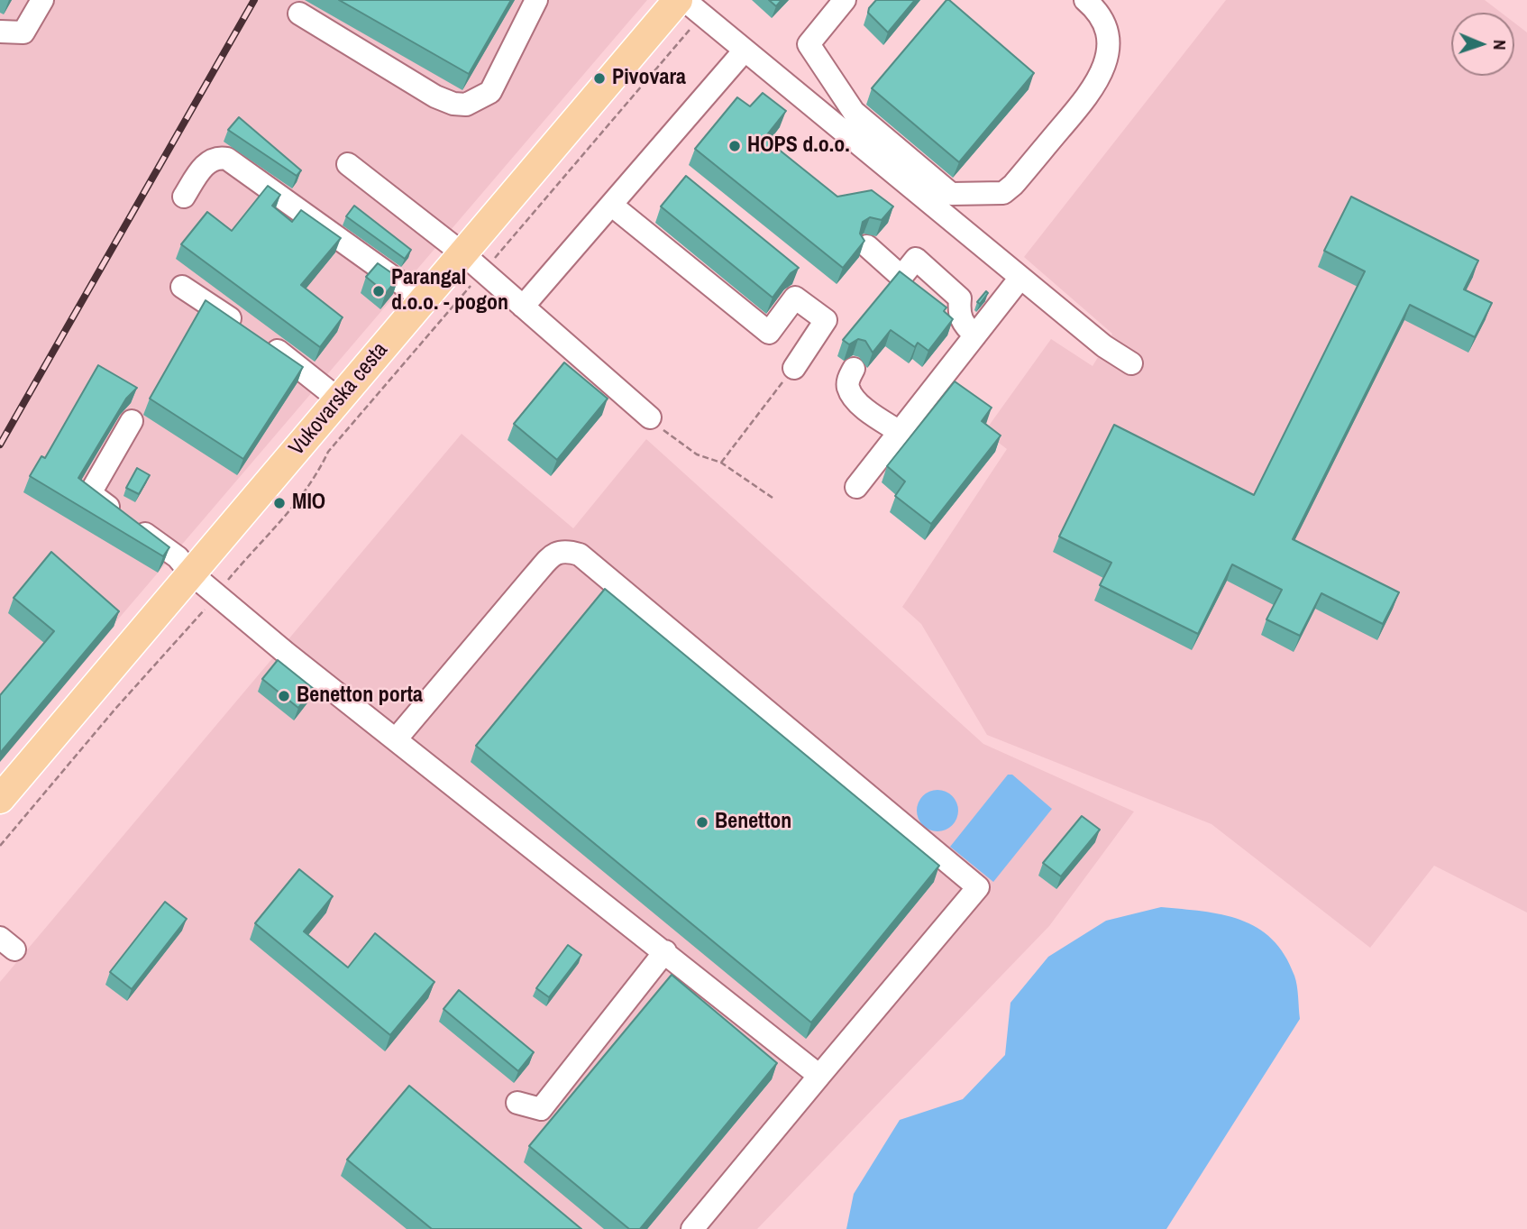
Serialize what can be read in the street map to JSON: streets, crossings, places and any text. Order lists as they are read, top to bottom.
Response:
{
  "streets": {
    "main road": ["Vukovarska cesta"]
  },
  "places": [
    "Pivovara",
    "HOPS d.o.o.",
    "Parangal d.o.o. - pogon",
    "MIO",
    "Benetton porta",
    "Benetton"
  ],
  "north": "right"
}
